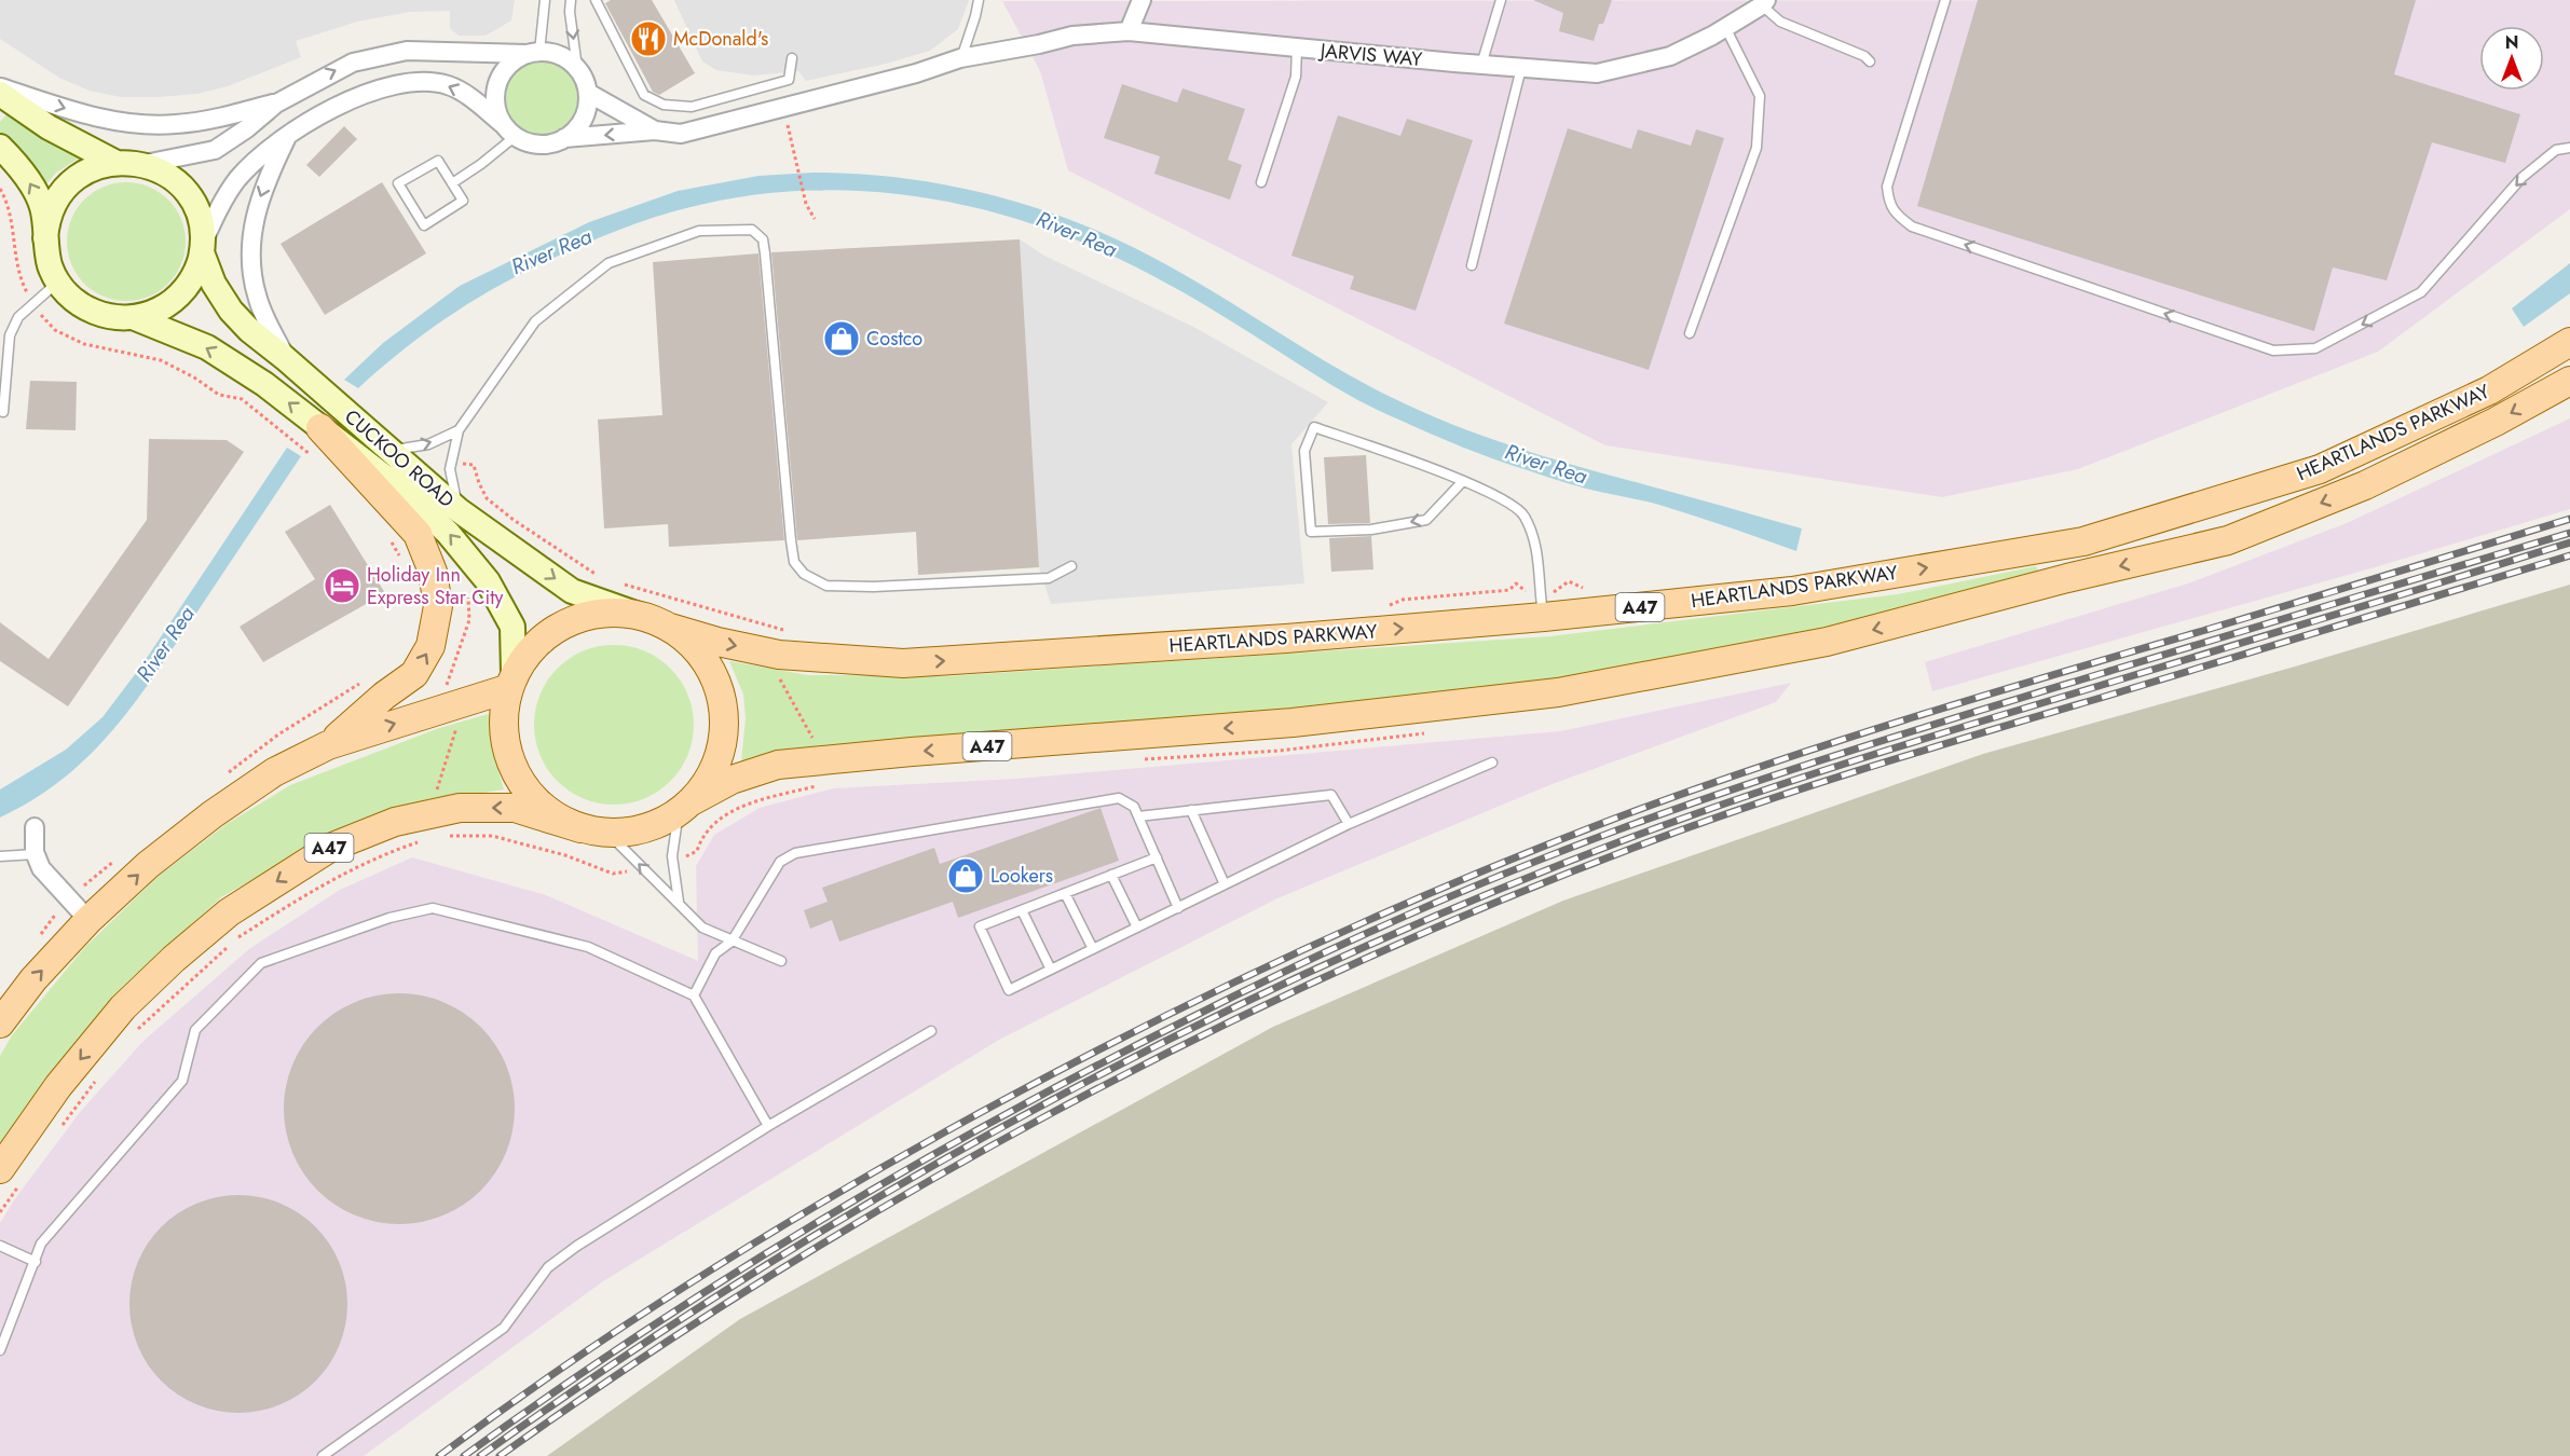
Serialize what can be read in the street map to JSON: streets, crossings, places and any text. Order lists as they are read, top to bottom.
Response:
{
  "streets": {
    "main road": ["HEARTLANDS PARKWAY", "CUCKOO ROAD", "A47"],
    "street": ["JARVIS WAY"]
  },
  "crossings": [
    ["HEARTLANDS PARKWAY", "CUCKOO ROAD"],
    ["HEARTLANDS PARKWAY", "A47"],
    ["CUCKOO ROAD", "A47"]
  ],
  "water": ["River Rea"],
  "places": {
    "restaurant": ["McDonald's"],
    "shop": ["Costco", "Lookers"],
    "hotel": ["Holiday Inn Express Star City"]
  },
  "north": "top"
}
